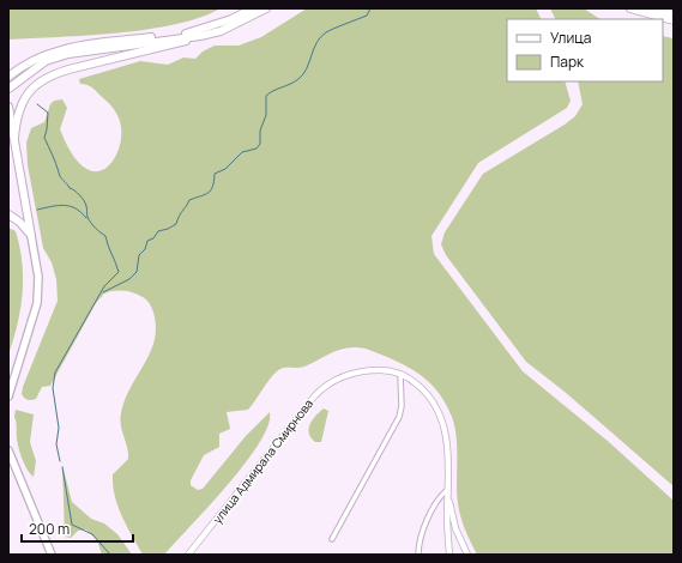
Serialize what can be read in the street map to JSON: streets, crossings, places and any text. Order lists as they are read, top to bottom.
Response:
{
  "streets": {
    "street": ["улица Адмирала Смирнова"]
  },
  "legend": ["Улица", "Парк"],
  "scale_bar": "200 m"
}
